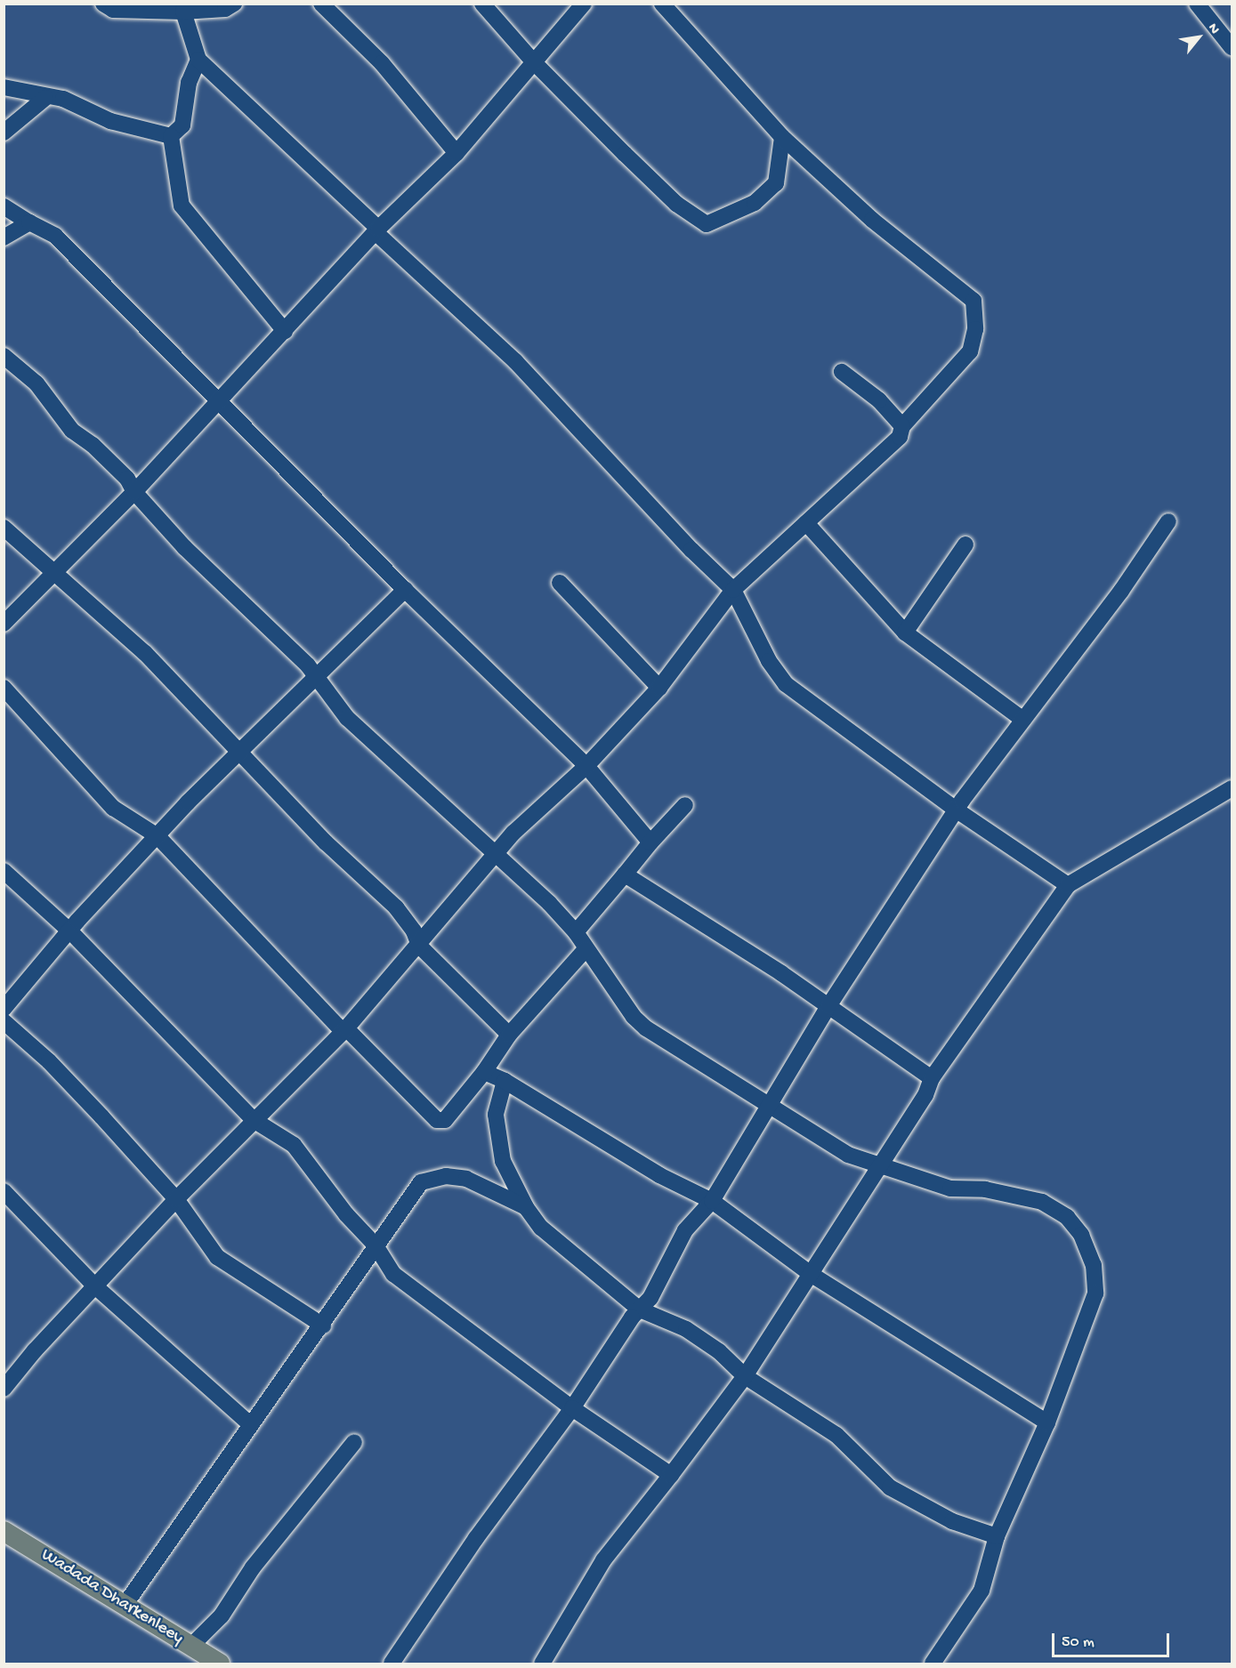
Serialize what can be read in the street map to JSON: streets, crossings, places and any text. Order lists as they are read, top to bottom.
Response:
{
  "streets": {
    "main road": ["Wadada Dharkenleey"]
  },
  "scale_bar": "50 m",
  "north": "top right"
}
